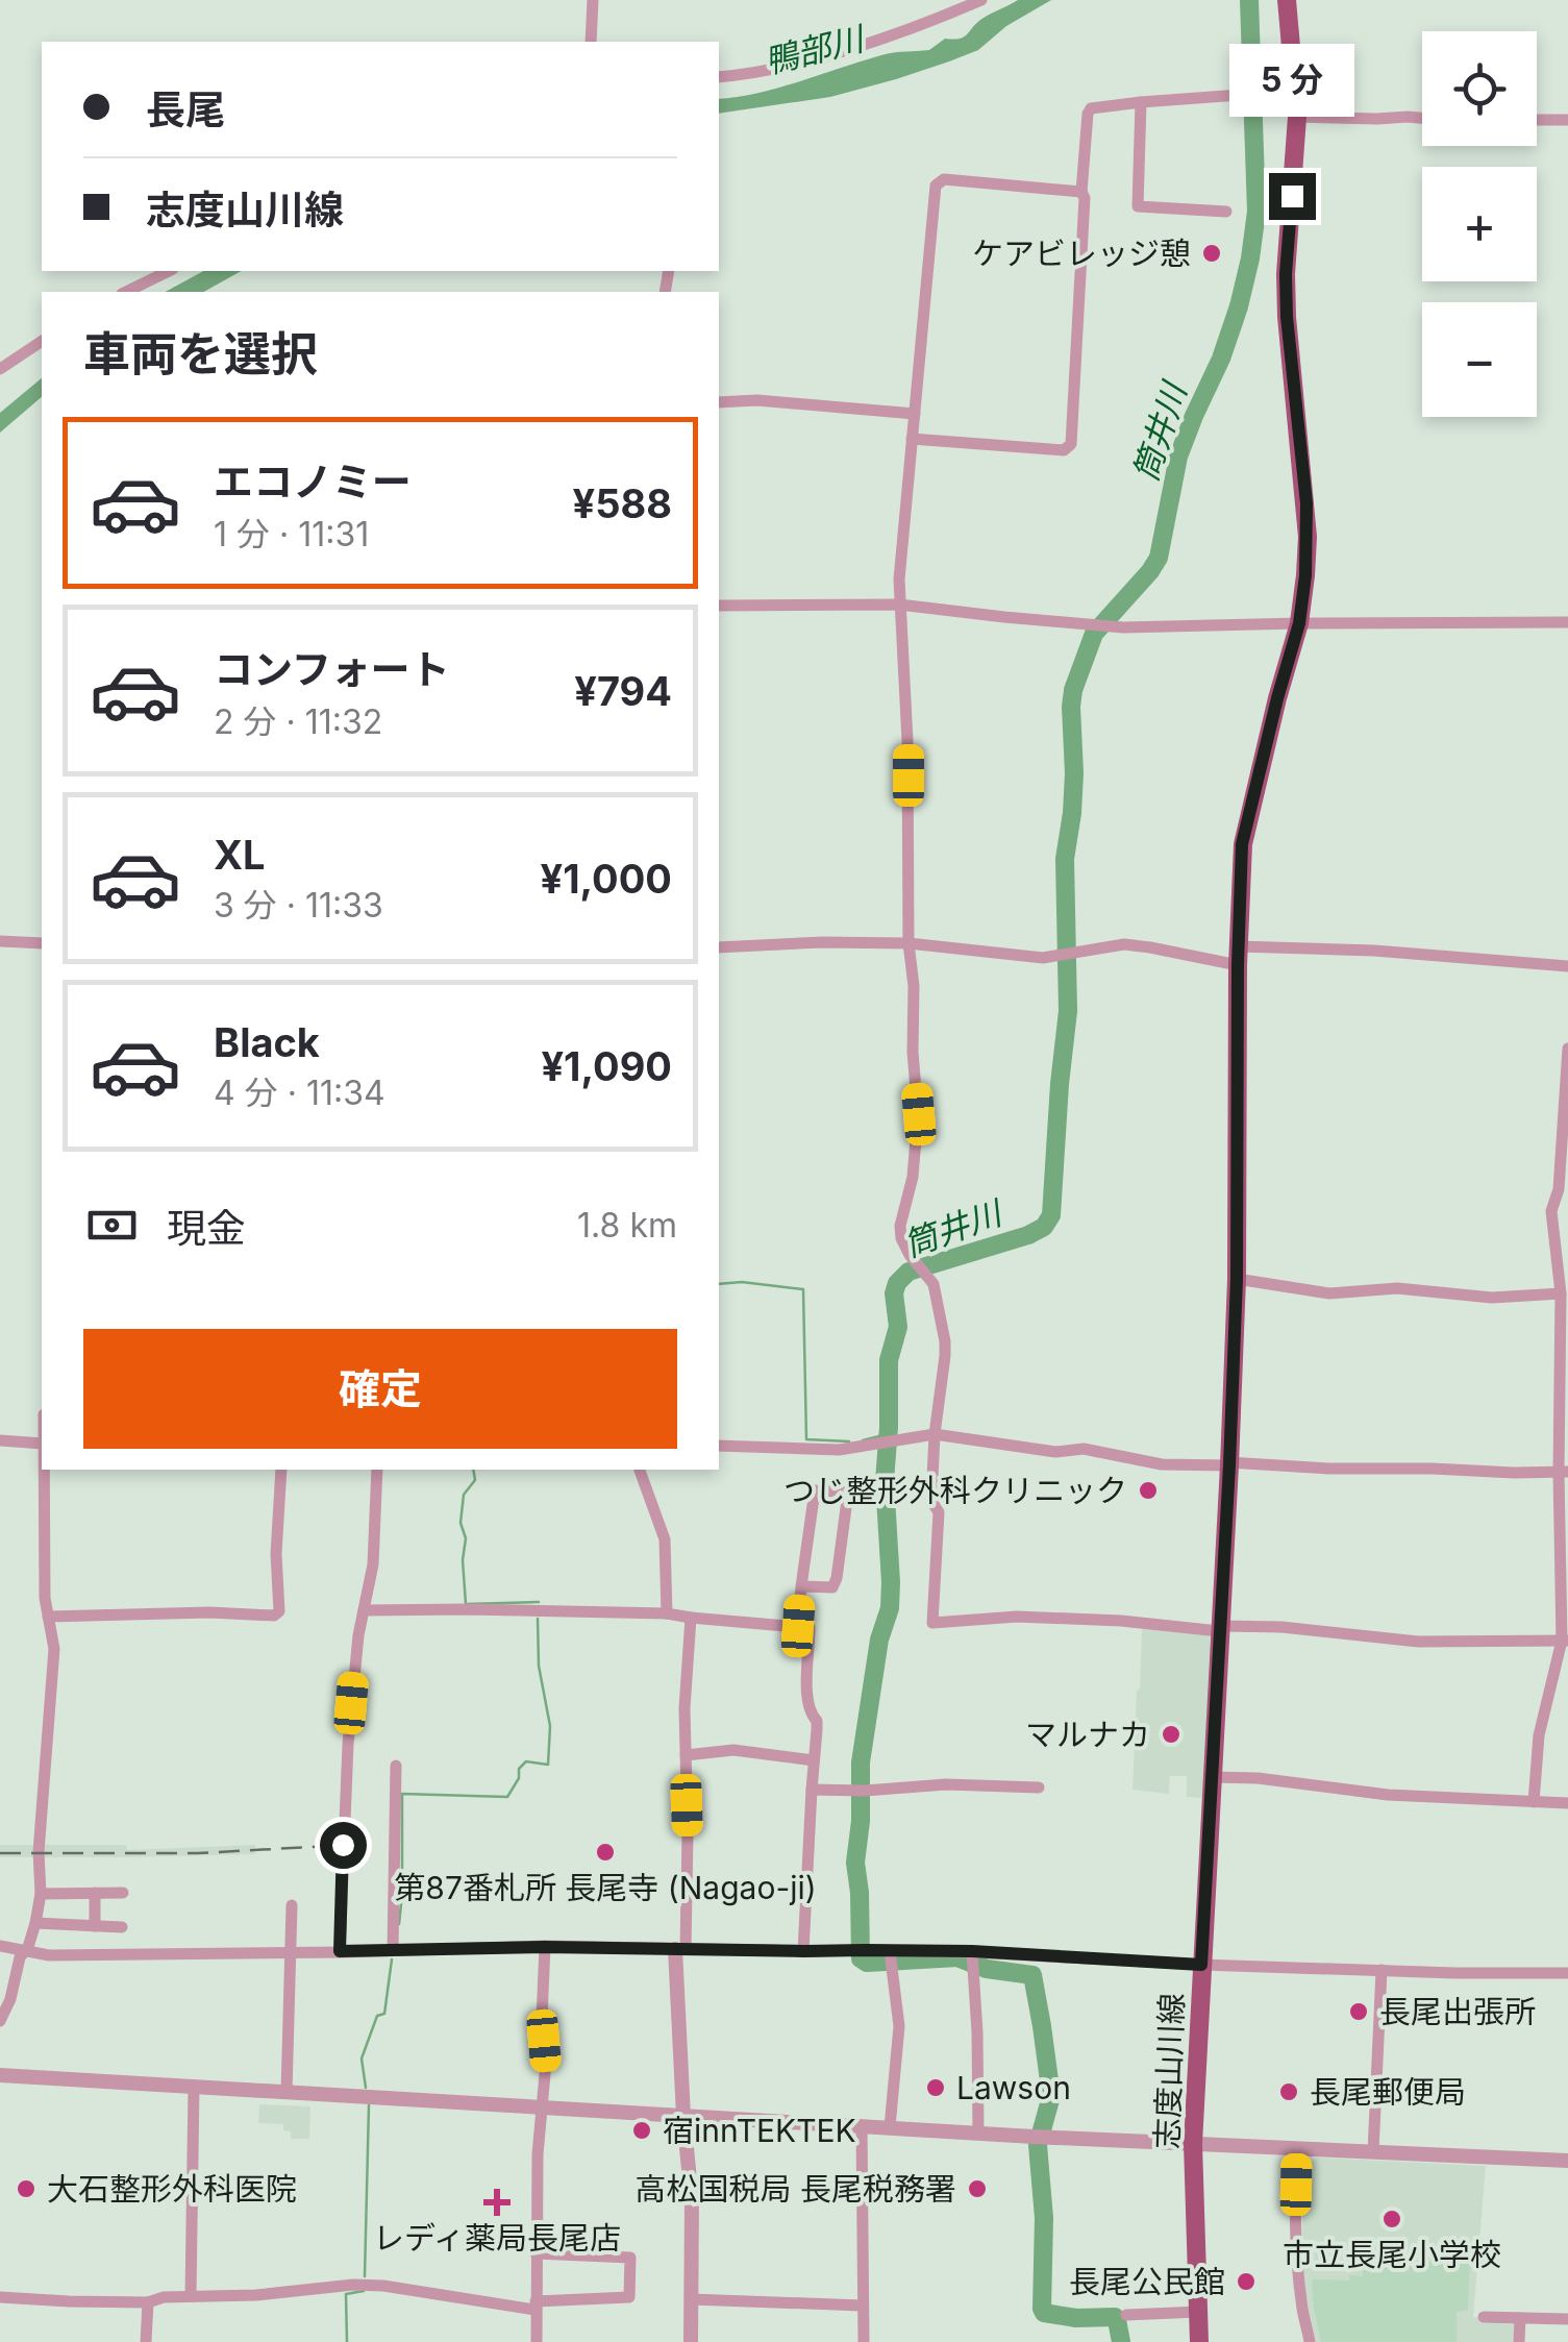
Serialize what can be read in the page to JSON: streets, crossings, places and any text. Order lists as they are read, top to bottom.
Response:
{
  "streets": {
    "main road": ["志度山川線"]
  },
  "water": ["鴨部川", "筒井川"],
  "places": {
    "other": [
      "ケアビレッジ憩",
      "つじ整形外科クリニック",
      "マルナカ",
      "第87番札所 長尾寺 (Nagao-ji)",
      "長尾出張所",
      "Lawson",
      "長尾郵便局",
      "宿innTEKTEK",
      "大石整形外科医院",
      "高松国税局 長尾税務署",
      "市立長尾小学校",
      "長尾公民館"
    ],
    "health": ["レディ薬局長尾店"]
  },
  "page": {
    "map_buttons": ["+", "−"],
    "banner": ["長尾", "志度山川線"],
    "bubble": "5 分",
    "heading": "車両を選択",
    "list": [
      {
        "name": "エコノミー",
        "note": "1 分 · 11:31",
        "value": "¥588"
      },
      {
        "name": "コンフォート",
        "note": "2 分 · 11:32",
        "value": "¥794"
      },
      {
        "name": "XL",
        "note": "3 分 · 11:33",
        "value": "¥1,000"
      },
      {
        "name": "Black",
        "note": "4 分 · 11:34",
        "value": "¥1,090"
      }
    ],
    "pay": ["現金", "1.8 km"],
    "buttons": "確定"
  }
}
